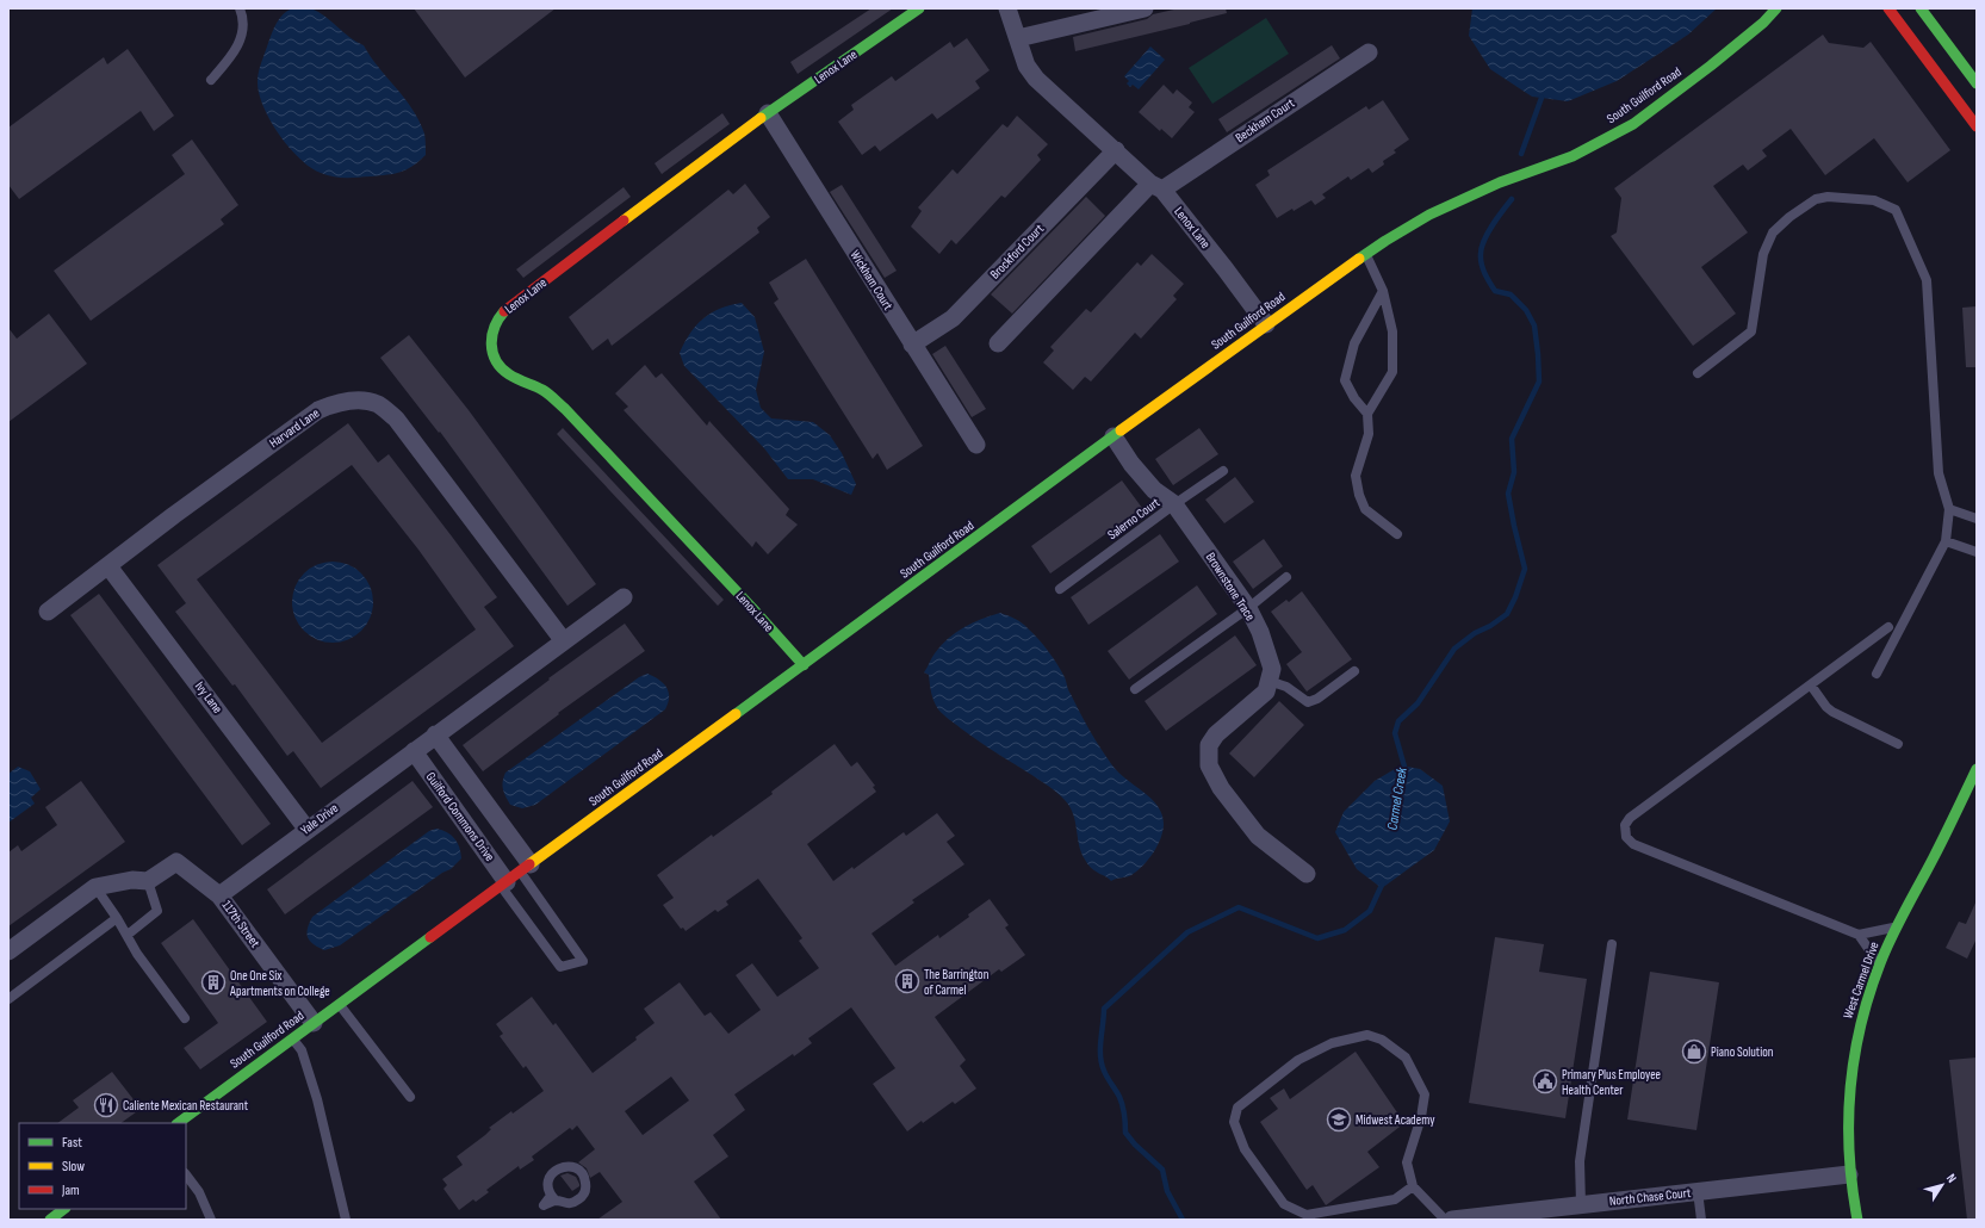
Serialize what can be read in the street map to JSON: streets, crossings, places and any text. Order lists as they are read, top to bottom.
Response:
{
  "streets": {
    "main road": ["Lenox Lane", "South Guilford Road", "West Carmel Drive"],
    "street": [
      "Beckham Court",
      "Brockford Court",
      "Wickham Court",
      "Harvard Lane",
      "Brownstone Trace",
      "Ivy Lane",
      "Guilford Commons Drive",
      "Yale Drive",
      "117th Street",
      "North Chase Court"
    ],
    "lane": ["Salerno Court"]
  },
  "crossings": [
    ["Lenox Lane", "South Guilford Road"],
    ["Lenox Lane", "Beckham Court"],
    ["Lenox Lane", "Brockford Court"],
    ["Lenox Lane", "Wickham Court"],
    ["South Guilford Road", "Brownstone Trace"],
    ["South Guilford Road", "Guilford Commons Drive"],
    ["South Guilford Road", "117th Street"],
    ["Brockford Court", "Wickham Court"],
    ["Harvard Lane", "Ivy Lane"],
    ["Harvard Lane", "Yale Drive"],
    ["Salerno Court", "Brownstone Trace"],
    ["Ivy Lane", "Yale Drive"],
    ["Guilford Commons Drive", "Yale Drive"],
    ["Yale Drive", "117th Street"],
    ["West Carmel Drive", "North Chase Court"]
  ],
  "water": ["Carmel Creek"],
  "places": {
    "building": ["The Barrington of Carmel", "One One Six Apartments on College"],
    "shop": ["Piano Solution"],
    "public building": ["Primary Plus Employee Health Center"],
    "restaurant": ["Caliente Mexican Restaurant"],
    "school or university": ["Midwest Academy"]
  },
  "legend": ["Fast", "Slow", "Jam"],
  "north": "top right"
}
